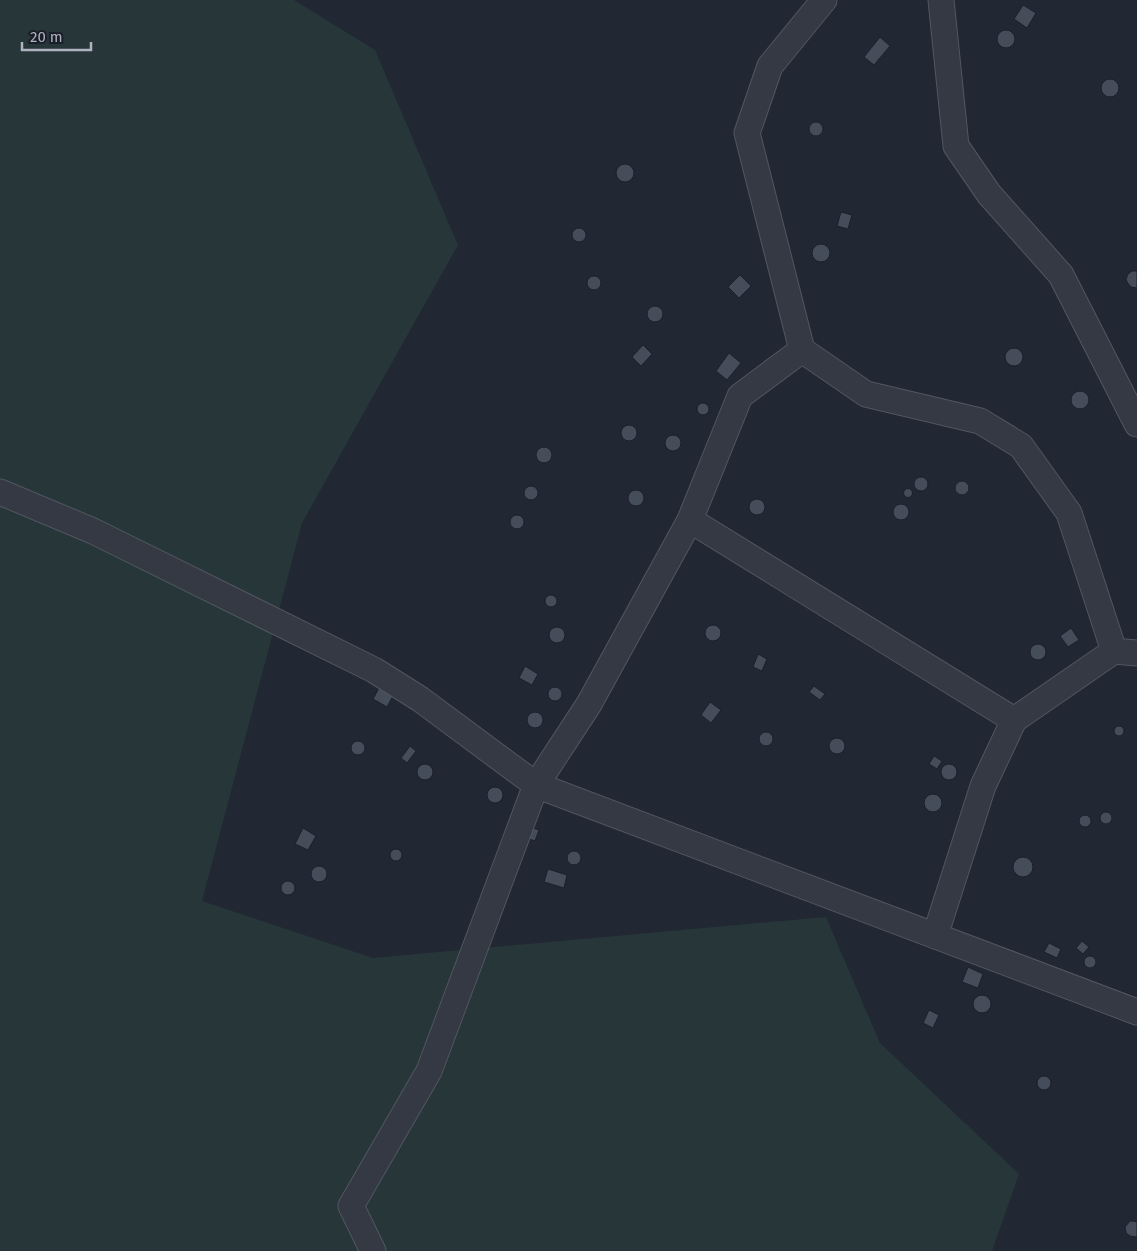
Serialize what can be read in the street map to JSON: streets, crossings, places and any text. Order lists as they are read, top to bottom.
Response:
{
  "scale_bar": "20 m"
}
